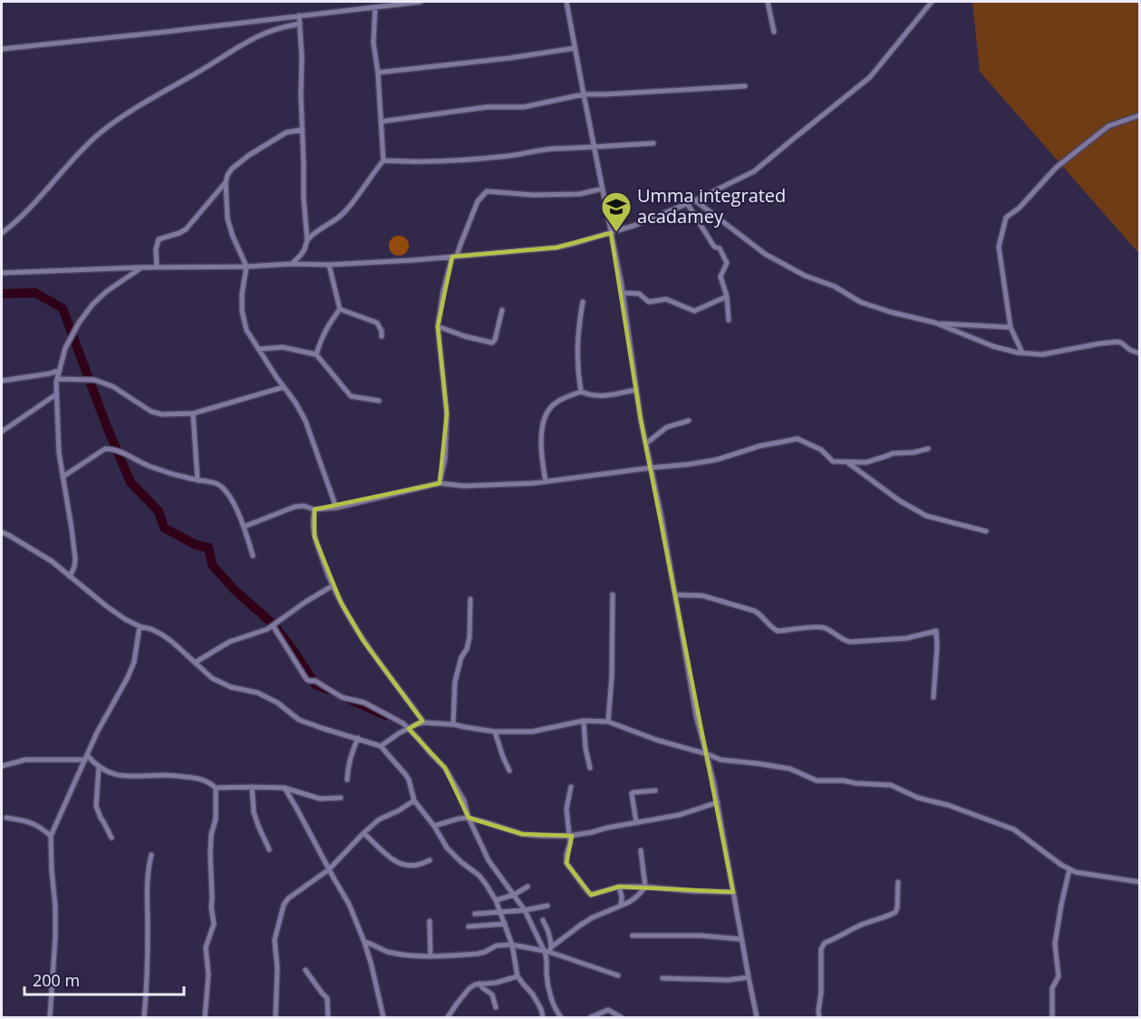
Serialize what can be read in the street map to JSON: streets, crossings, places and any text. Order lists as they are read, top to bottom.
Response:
{
  "places": {
    "school or university": ["Umma integrated acadamey"]
  },
  "scale_bar": "200 m"
}
